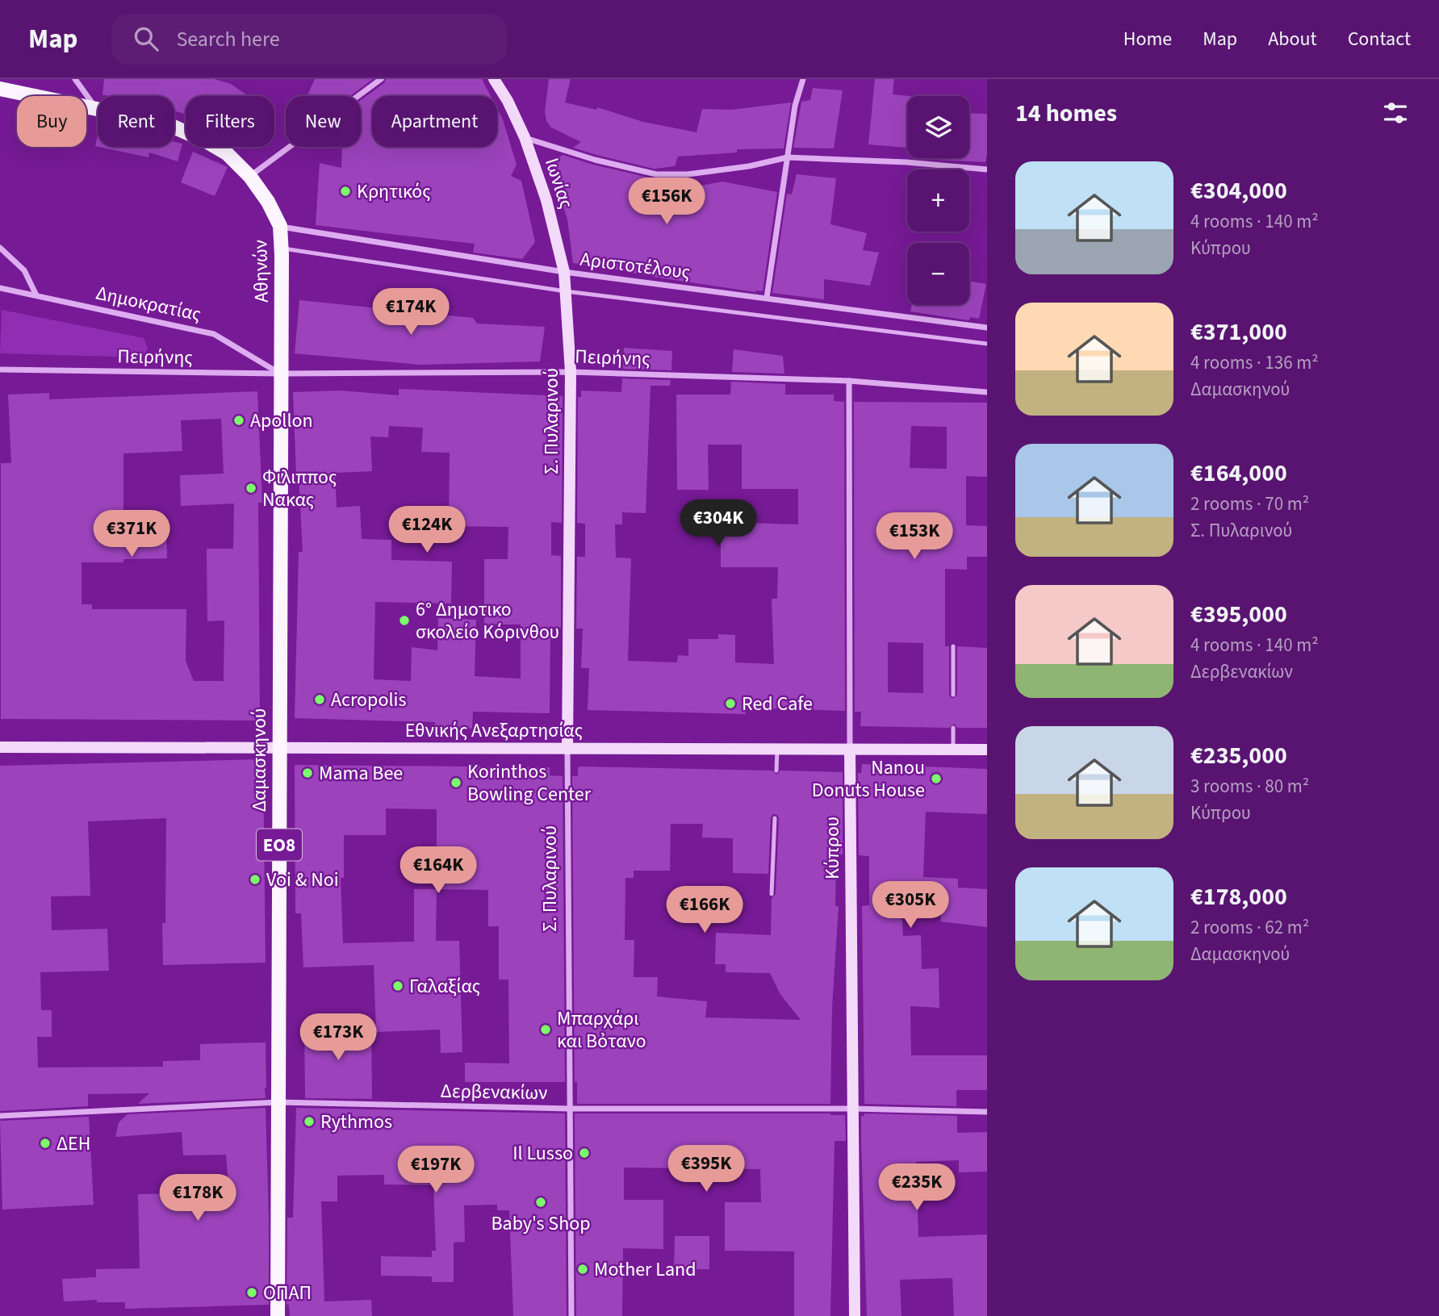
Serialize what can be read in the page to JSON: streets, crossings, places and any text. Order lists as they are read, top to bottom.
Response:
{
  "streets": {
    "main road": ["Αθηνών", "Δαμασκηνού", "ΕΟ8"],
    "street": [
      "Ιωνίας",
      "Αριστοτέλους",
      "Δημοκρατίας",
      "Πειρήνης",
      "Σ. Πυλαρινού",
      "Εθνικής Ανεξαρτησίας",
      "Κύπρου",
      "Δερβενακίων"
    ]
  },
  "crossings": [
    ["Ιωνίας", "Αριστοτέλους"],
    ["Ιωνίας", "Σ. Πυλαρινού"],
    ["Αριστοτέλους", "Αθηνών"],
    ["Αριστοτέλους", "Σ. Πυλαρινού"],
    ["Αθηνών", "Δημοκρατίας"],
    ["Αθηνών", "Πειρήνης"],
    ["Αθηνών", "Δαμασκηνού"],
    ["Δημοκρατίας", "Πειρήνης"],
    ["Δημοκρατίας", "Δαμασκηνού"],
    ["Πειρήνης", "Σ. Πυλαρινού"],
    ["Πειρήνης", "Δαμασκηνού"],
    ["Πειρήνης", "Κύπρου"],
    ["Σ. Πυλαρινού", "Εθνικής Ανεξαρτησίας"],
    ["Σ. Πυλαρινού", "Δερβενακίων"],
    ["Εθνικής Ανεξαρτησίας", "Δαμασκηνού"],
    ["Εθνικής Ανεξαρτησίας", "Κύπρου"],
    ["Δαμασκηνού", "Δερβενακίων"],
    ["Κύπρου", "Δερβενακίων"]
  ],
  "places": [
    "Κρητικός",
    "Apollon",
    "Φιλιππος Νακας",
    "6° Δημοτικο σκολείο Κόρινθου",
    "Acropolis",
    "Red Cafe",
    "Mama Bee",
    "Nanou Donuts House",
    "Korinthos Bowling Center",
    "Voi & Noi",
    "Γαλαξίας",
    "Μπαρχάρι και Βὀτανο",
    "Rythmos",
    "ΔΕΗ",
    "Il Lusso",
    "Baby's Shop",
    "Mother Land",
    "ΟΠΑΠ"
  ],
  "page": {
    "header": "Map",
    "search": "Search here",
    "nav": [
      "Home",
      "Map",
      "About",
      "Contact"
    ],
    "heading": "14 homes",
    "map_buttons": ["+", "−"],
    "chip": [
      "Buy",
      "Rent",
      "Filters",
      "New",
      "Apartment"
    ],
    "list": [
      {
        "name": "€304,000",
        "note": "4 rooms · 140 m² · Κύπρου"
      },
      {
        "name": "€371,000",
        "note": "4 rooms · 136 m² · Δαμασκηνού"
      },
      {
        "name": "€164,000",
        "note": "2 rooms · 70 m² · Σ. Πυλαρινού"
      },
      {
        "name": "€395,000",
        "note": "4 rooms · 140 m² · Δερβενακίων"
      },
      {
        "name": "€235,000",
        "note": "3 rooms · 80 m² · Κύπρου"
      },
      {
        "name": "€178,000",
        "note": "2 rooms · 62 m² · Δαμασκηνού"
      }
    ],
    "price": [
      "€156K",
      "€174K",
      "€304K",
      "€124K",
      "€371K",
      "€153K",
      "€164K",
      "€305K",
      "€166K",
      "€173K",
      "€395K",
      "€197K",
      "€235K",
      "€178K"
    ]
  }
}
